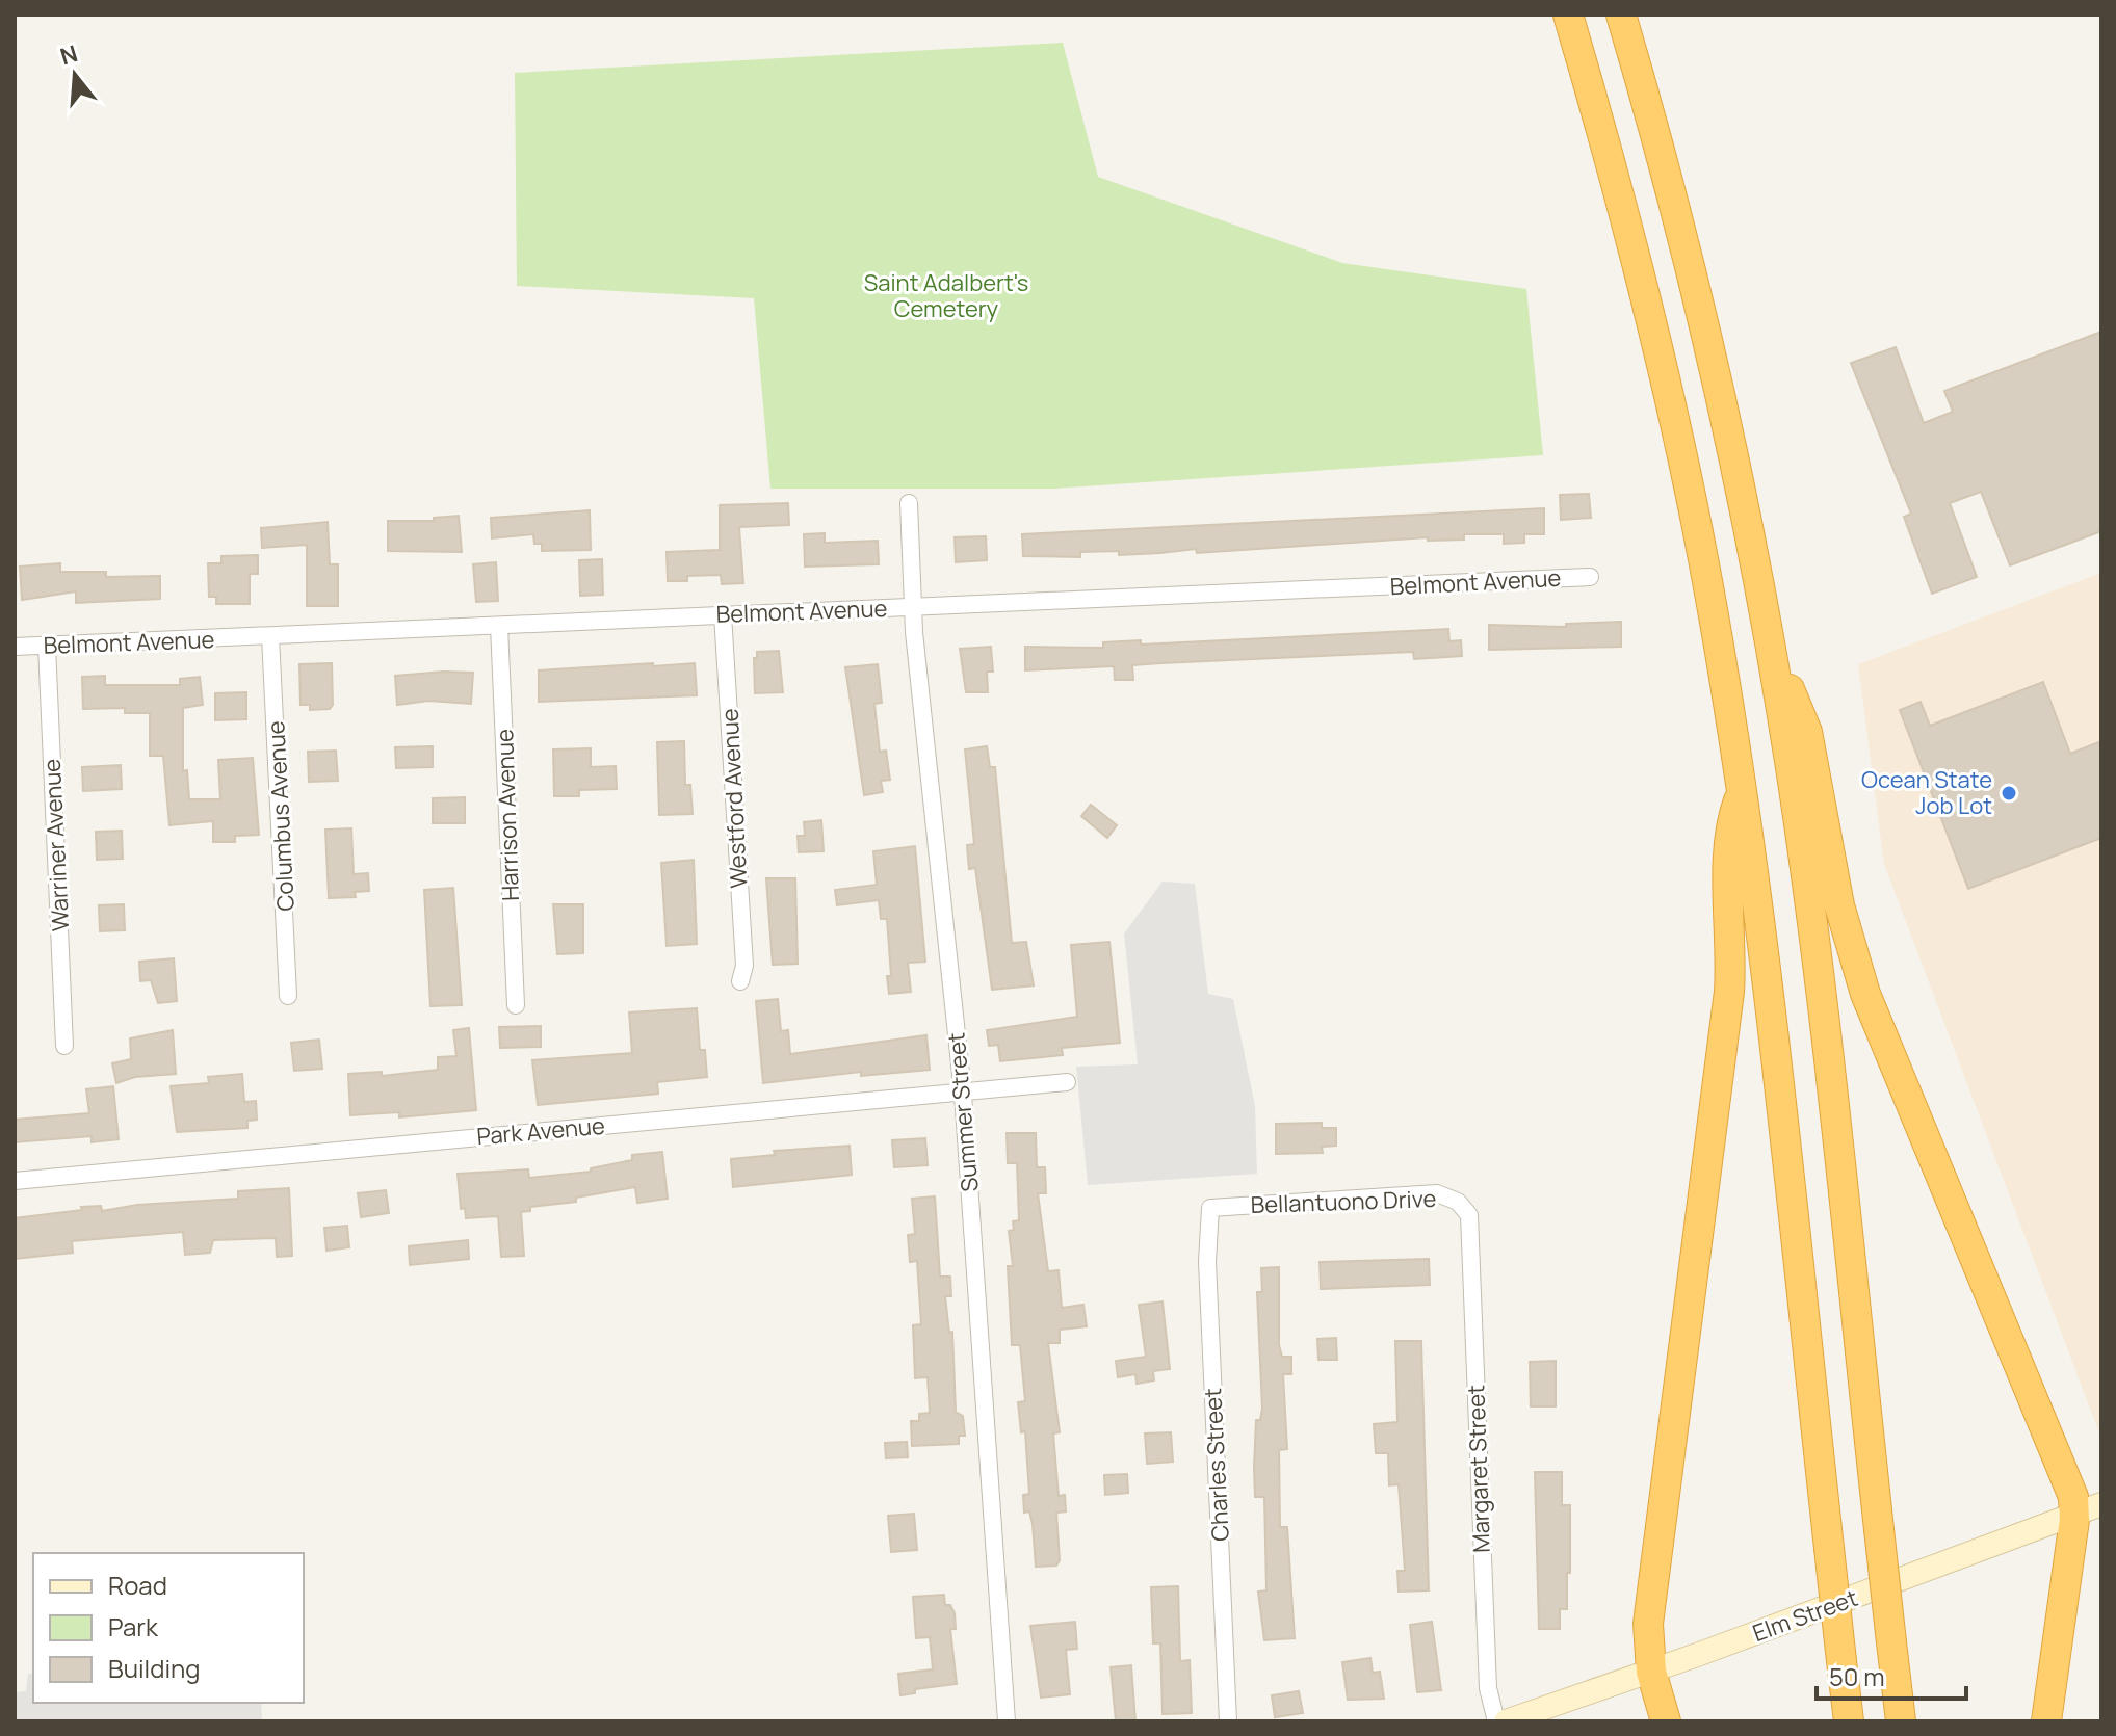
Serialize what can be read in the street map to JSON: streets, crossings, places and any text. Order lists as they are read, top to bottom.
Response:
{
  "streets": {
    "main road": ["Elm Street"],
    "street": [
      "Belmont Avenue",
      "Westford Avenue",
      "Harrison Avenue",
      "Columbus Avenue",
      "Warriner Avenue",
      "Summer Street",
      "Park Avenue",
      "Bellantuono Drive",
      "Charles Street",
      "Margaret Street"
    ]
  },
  "crossings": [
    ["Belmont Avenue", "Westford Avenue"],
    ["Belmont Avenue", "Harrison Avenue"],
    ["Belmont Avenue", "Columbus Avenue"],
    ["Belmont Avenue", "Warriner Avenue"],
    ["Belmont Avenue", "Summer Street"],
    ["Summer Street", "Park Avenue"],
    ["Bellantuono Drive", "Charles Street"],
    ["Bellantuono Drive", "Margaret Street"]
  ],
  "parks": ["Saint Adalbert's Cemetery"],
  "places": ["Ocean State Job Lot"],
  "legend": ["Road", "Park", "Building"],
  "scale_bar": "50 m",
  "north": "top"
}
